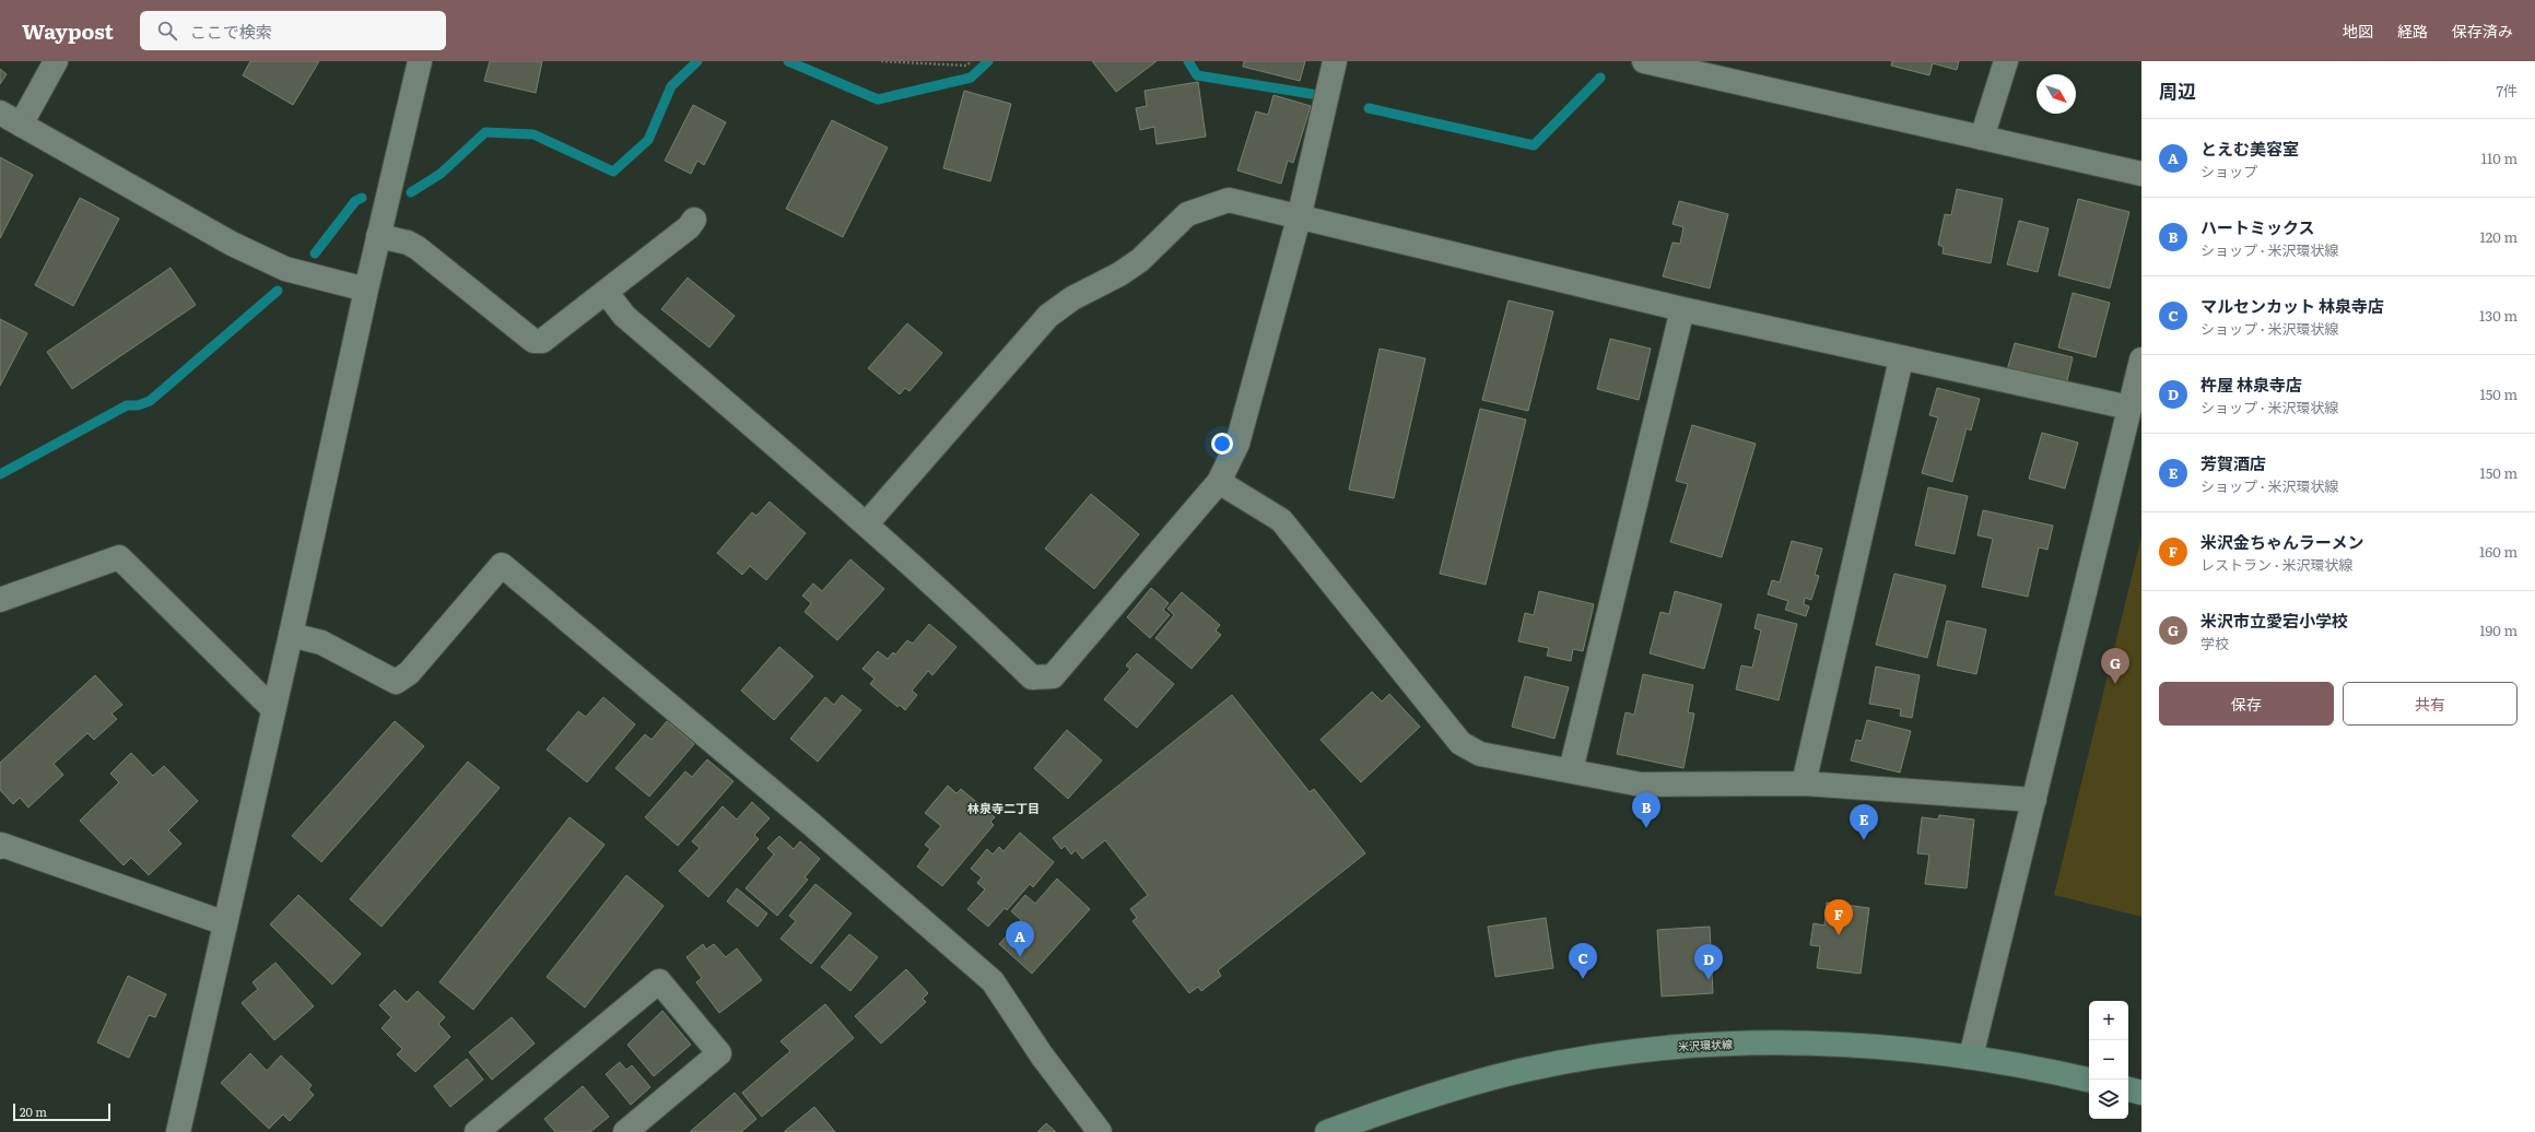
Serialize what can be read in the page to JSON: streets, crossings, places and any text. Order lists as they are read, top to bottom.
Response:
{
  "streets": {
    "main road": ["米沢環状線"]
  },
  "districts": ["林泉寺二丁目"],
  "scale_bar": "20 m",
  "north": "bottom right",
  "page": {
    "header": "Waypost",
    "search": "ここで検索",
    "nav": ["地図", "経路", "保存済み"],
    "heading": ["周辺", "7件"],
    "list": [
      {
        "mark": "A",
        "name": "とえむ美容室",
        "note": "ショップ",
        "value": "110 m"
      },
      {
        "mark": "B",
        "name": "ハートミックス",
        "note": "ショップ · 米沢環状線",
        "value": "120 m"
      },
      {
        "mark": "C",
        "name": "マルセンカット 林泉寺店",
        "note": "ショップ · 米沢環状線",
        "value": "130 m"
      },
      {
        "mark": "D",
        "name": "杵屋 林泉寺店",
        "note": "ショップ · 米沢環状線",
        "value": "150 m"
      },
      {
        "mark": "E",
        "name": "芳賀酒店",
        "note": "ショップ · 米沢環状線",
        "value": "150 m"
      },
      {
        "mark": "F",
        "name": "米沢金ちゃんラーメン",
        "note": "レストラン · 米沢環状線",
        "value": "160 m"
      },
      {
        "mark": "G",
        "name": "米沢市立愛宕小学校",
        "note": "学校",
        "value": "190 m"
      }
    ],
    "pins": [
      "G",
      "B",
      "E",
      "F",
      "A",
      "C",
      "D"
    ],
    "buttons": ["保存", "共有"],
    "map_buttons": ["+", "−"],
    "scale": "20 m"
  }
}
